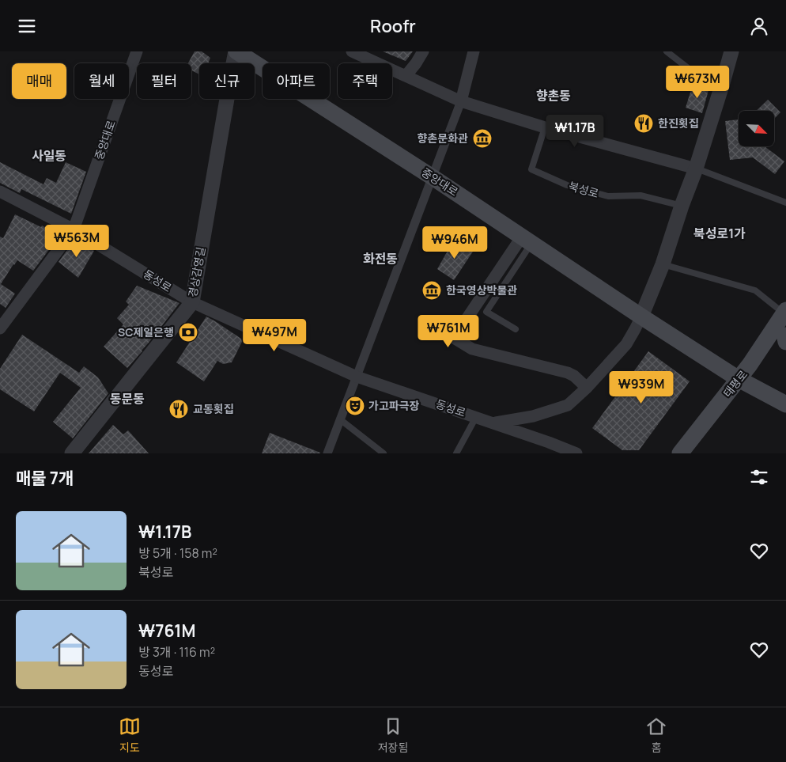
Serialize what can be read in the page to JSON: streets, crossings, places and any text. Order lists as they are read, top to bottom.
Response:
{
  "streets": {
    "main road": ["중앙대로", "태평로"],
    "street": ["경상감영길", "동성로"],
    "lane": ["북성로"]
  },
  "crossings": [
    ["중앙대로", "경상감영길"],
    ["중앙대로", "동성로"],
    ["중앙대로", "태평로"],
    ["경상감영길", "동성로"]
  ],
  "districts": [
    "향촌동",
    "사일동",
    "북성로1가",
    "화전동",
    "동문동"
  ],
  "places": {
    "restaurant": ["한진횟집", "교동횟집"],
    "museum": ["향촌문화관", "한국영상박물관"],
    "bank": ["SC제일은행"],
    "theatre": ["가고파극장"]
  },
  "north": "bottom right",
  "page": {
    "header": "Roofr",
    "chip": [
      "매매",
      "월세",
      "필터",
      "신규",
      "아파트",
      "주택"
    ],
    "price": [
      "₩673M",
      "₩1.17B",
      "₩563M",
      "₩946M",
      "₩761M",
      "₩497M",
      "₩939M"
    ],
    "heading": "매물 7개",
    "list": [
      {
        "name": "₩1.17B",
        "note": "방 5개 · 158 m² · 북성로"
      },
      {
        "name": "₩761M",
        "note": "방 3개 · 116 m² · 동성로"
      }
    ],
    "tabs": ["지도", "저장됨", "홈"]
  }
}
